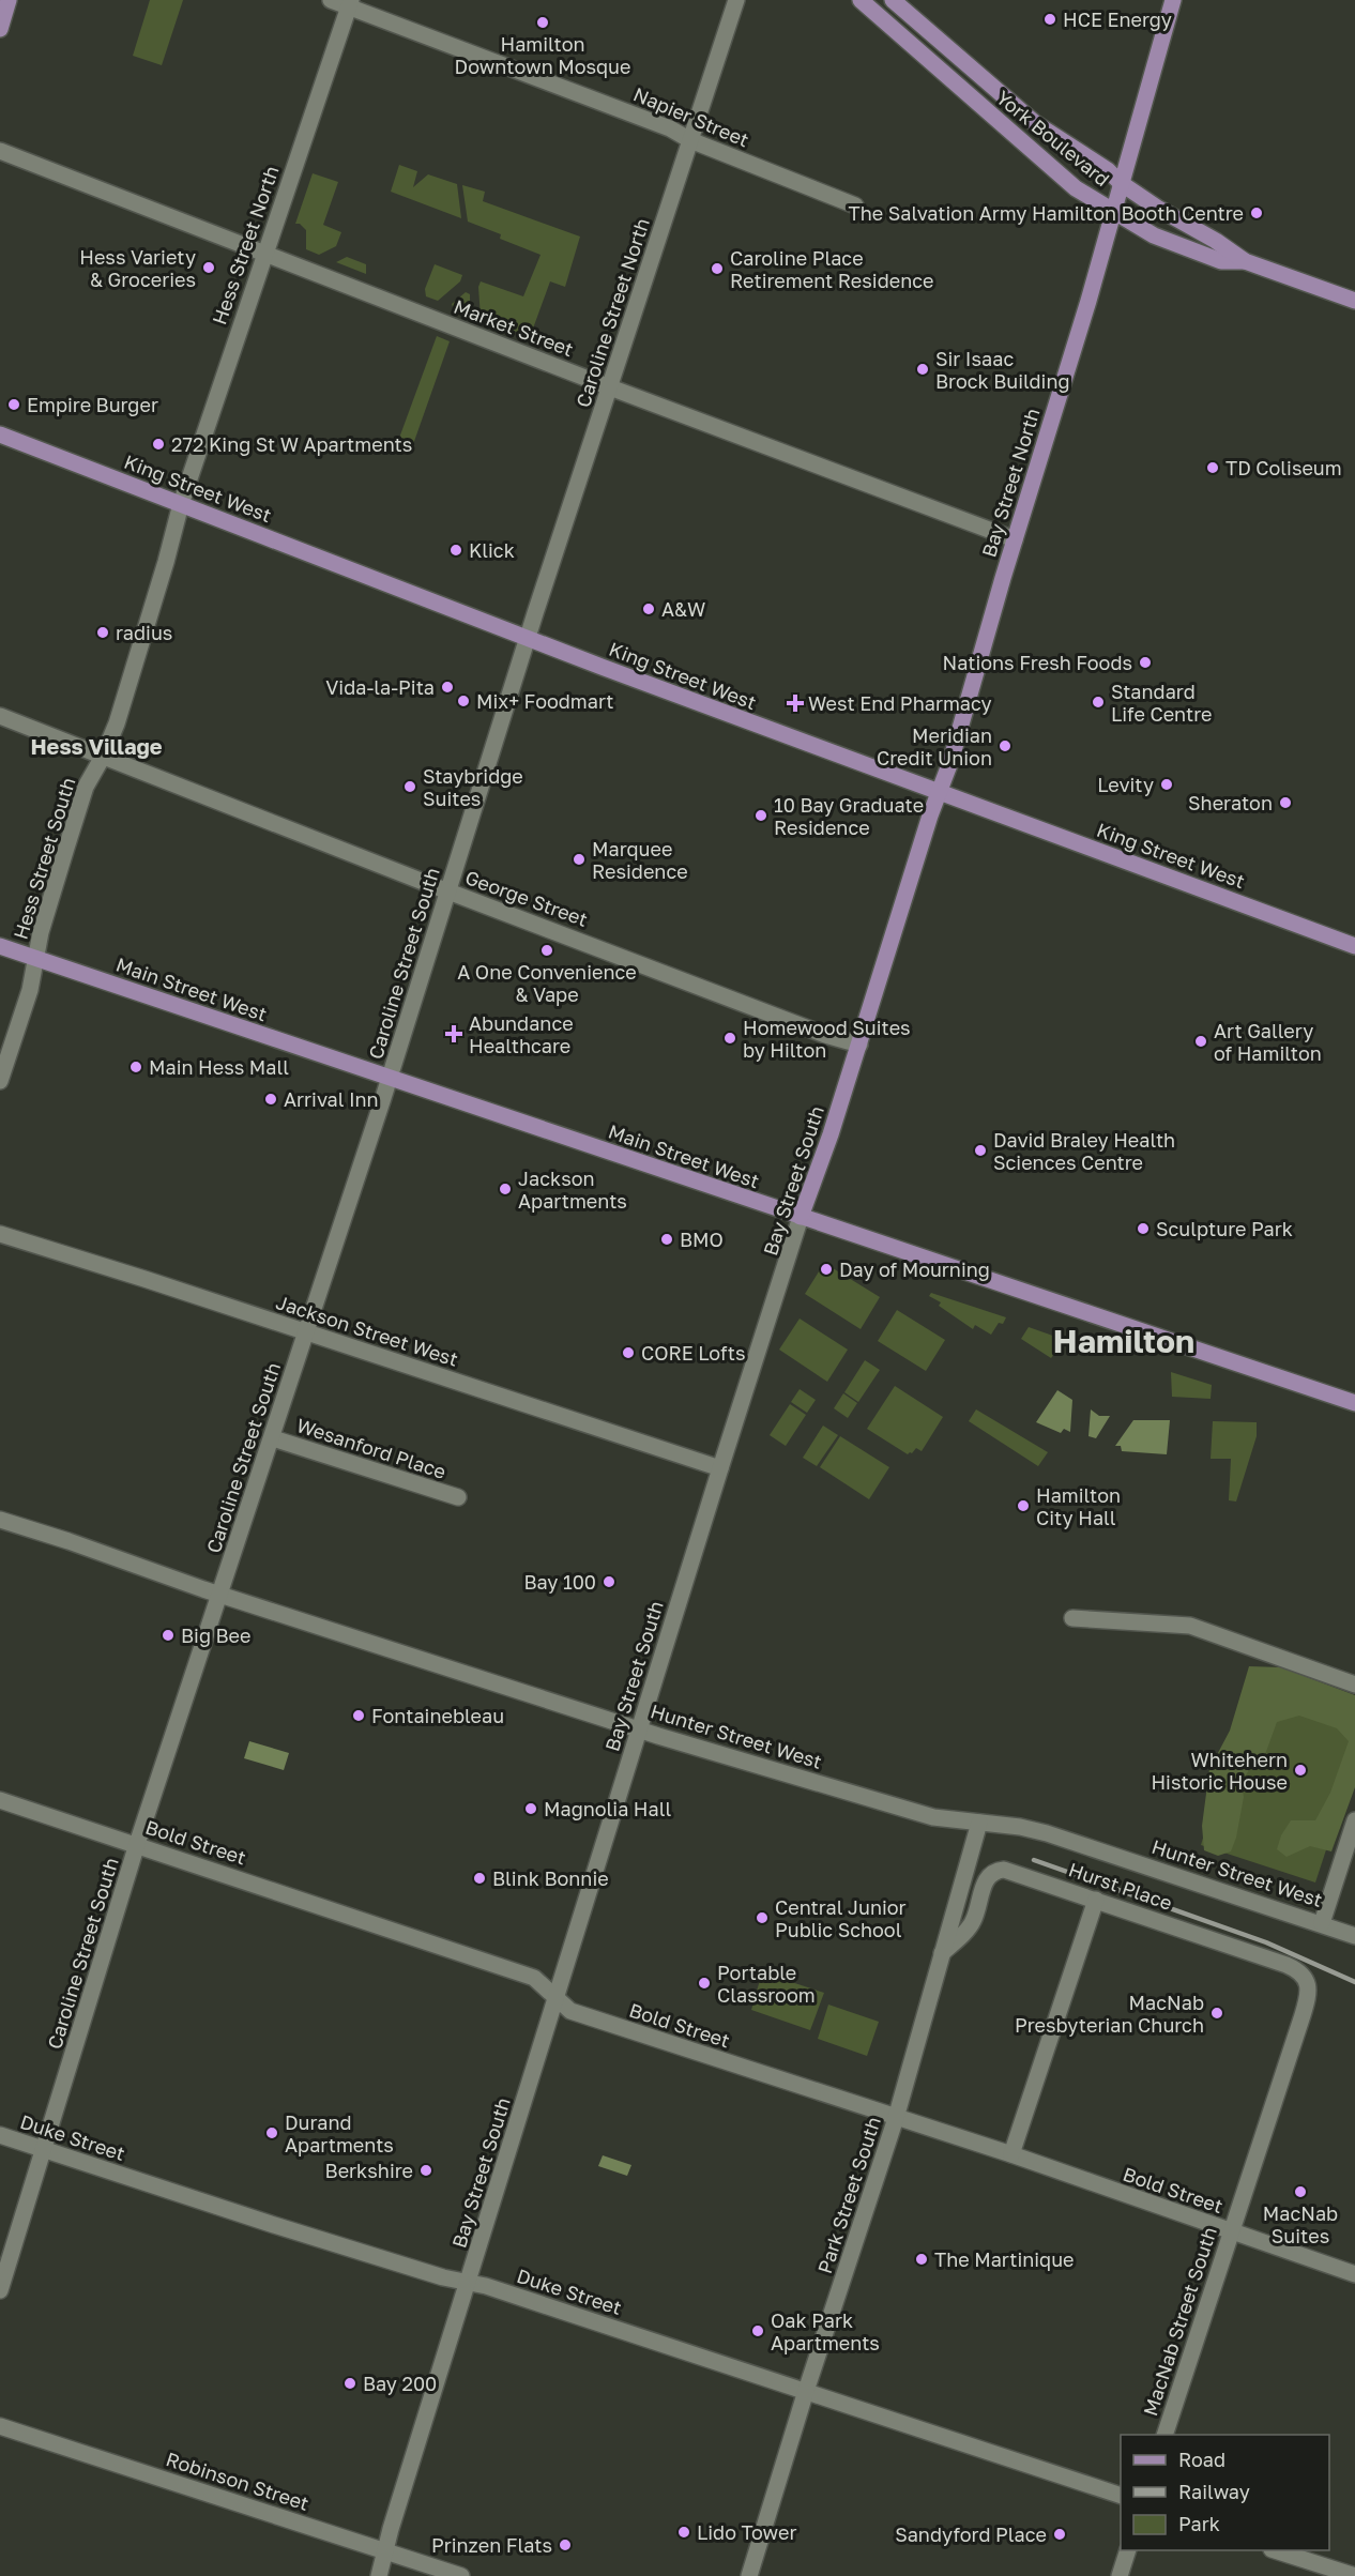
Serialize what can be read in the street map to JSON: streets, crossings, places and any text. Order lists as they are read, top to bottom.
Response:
{
  "streets": {
    "main road": [
      "York Boulevard",
      "Bay Street North",
      "King Street West",
      "Main Street West",
      "Bay Street South"
    ],
    "street": [
      "Napier Street",
      "Hess Street North",
      "Caroline Street North",
      "Market Street",
      "Hess Street South",
      "George Street",
      "Caroline Street South",
      "Jackson Street West",
      "Wesanford Place",
      "Hunter Street West",
      "Bold Street",
      "Hurst Place",
      "Duke Street",
      "Park Street South",
      "MacNab Street South",
      "Robinson Street"
    ]
  },
  "crossings": [
    ["Napier Street", "Hess Street North"],
    ["Napier Street", "Caroline Street North"],
    ["York Boulevard", "Bay Street North"],
    ["Hess Street North", "Market Street"],
    ["Hess Street North", "King Street West"],
    ["Hess Street North", "Hess Street South"],
    ["Caroline Street North", "Market Street"],
    ["Caroline Street North", "King Street West"],
    ["Caroline Street North", "Caroline Street South"],
    ["Market Street", "Bay Street North"],
    ["Bay Street North", "King Street West"],
    ["Bay Street North", "Bay Street South"],
    ["King Street West", "Hess Street South"],
    ["King Street West", "Caroline Street South"],
    ["King Street West", "Bay Street South"],
    ["Hess Street South", "George Street"],
    ["Hess Street South", "Main Street West"],
    ["George Street", "Caroline Street South"],
    ["George Street", "Bay Street South"],
    ["Caroline Street South", "Main Street West"],
    ["Caroline Street South", "Jackson Street West"],
    ["Caroline Street South", "Wesanford Place"],
    ["Caroline Street South", "Hunter Street West"],
    ["Caroline Street South", "Bold Street"],
    ["Caroline Street South", "Duke Street"],
    ["Main Street West", "Bay Street South"],
    ["Bay Street South", "Jackson Street West"],
    ["Bay Street South", "Hunter Street West"],
    ["Bay Street South", "Bold Street"],
    ["Bay Street South", "Duke Street"],
    ["Bay Street South", "Robinson Street"],
    ["Hunter Street West", "Park Street South"],
    ["Bold Street", "Park Street South"],
    ["Bold Street", "MacNab Street South"],
    ["Hurst Place", "Park Street South"],
    ["Hurst Place", "MacNab Street South"],
    ["Duke Street", "Park Street South"]
  ],
  "districts": ["Hess Village", "Hamilton"],
  "places": {
    "other": [
      "HCE Energy",
      "Hamilton Downtown Mosque",
      "The Salvation Army Hamilton Booth Centre",
      "Hess Variety & Groceries",
      "Caroline Place Retirement Residence",
      "Sir Isaac Brock Building",
      "Empire Burger",
      "272 King St W Apartments",
      "TD Coliseum",
      "Klick",
      "A&W",
      "radius",
      "Nations Fresh Foods",
      "Vida-la-Pita",
      "Mix+ Foodmart",
      "Standard Life Centre",
      "Meridian Credit Union",
      "Levity",
      "Staybridge Suites",
      "Sheraton",
      "10 Bay Graduate Residence",
      "Marquee Residence",
      "A One Convenience & Vape",
      "Homewood Suites by Hilton",
      "Art Gallery of Hamilton",
      "Main Hess Mall",
      "Arrival Inn",
      "David Braley Health Sciences Centre",
      "Jackson Apartments",
      "Sculpture Park",
      "BMO",
      "Day of Mourning",
      "CORE Lofts",
      "Hamilton City Hall",
      "Bay 100",
      "Big Bee",
      "Fontainebleau",
      "Whitehern Historic House",
      "Magnolia Hall",
      "Blink Bonnie",
      "Central Junior Public School",
      "Portable Classroom",
      "MacNab Presbyterian Church",
      "Durand Apartments",
      "Berkshire",
      "MacNab Suites",
      "The Martinique",
      "Oak Park Apartments",
      "Bay 200",
      "Lido Tower",
      "Sandyford Place",
      "Prinzen Flats"
    ],
    "health": ["West End Pharmacy", "Abundance Healthcare"]
  },
  "legend": ["Road", "Railway", "Park"]
}
